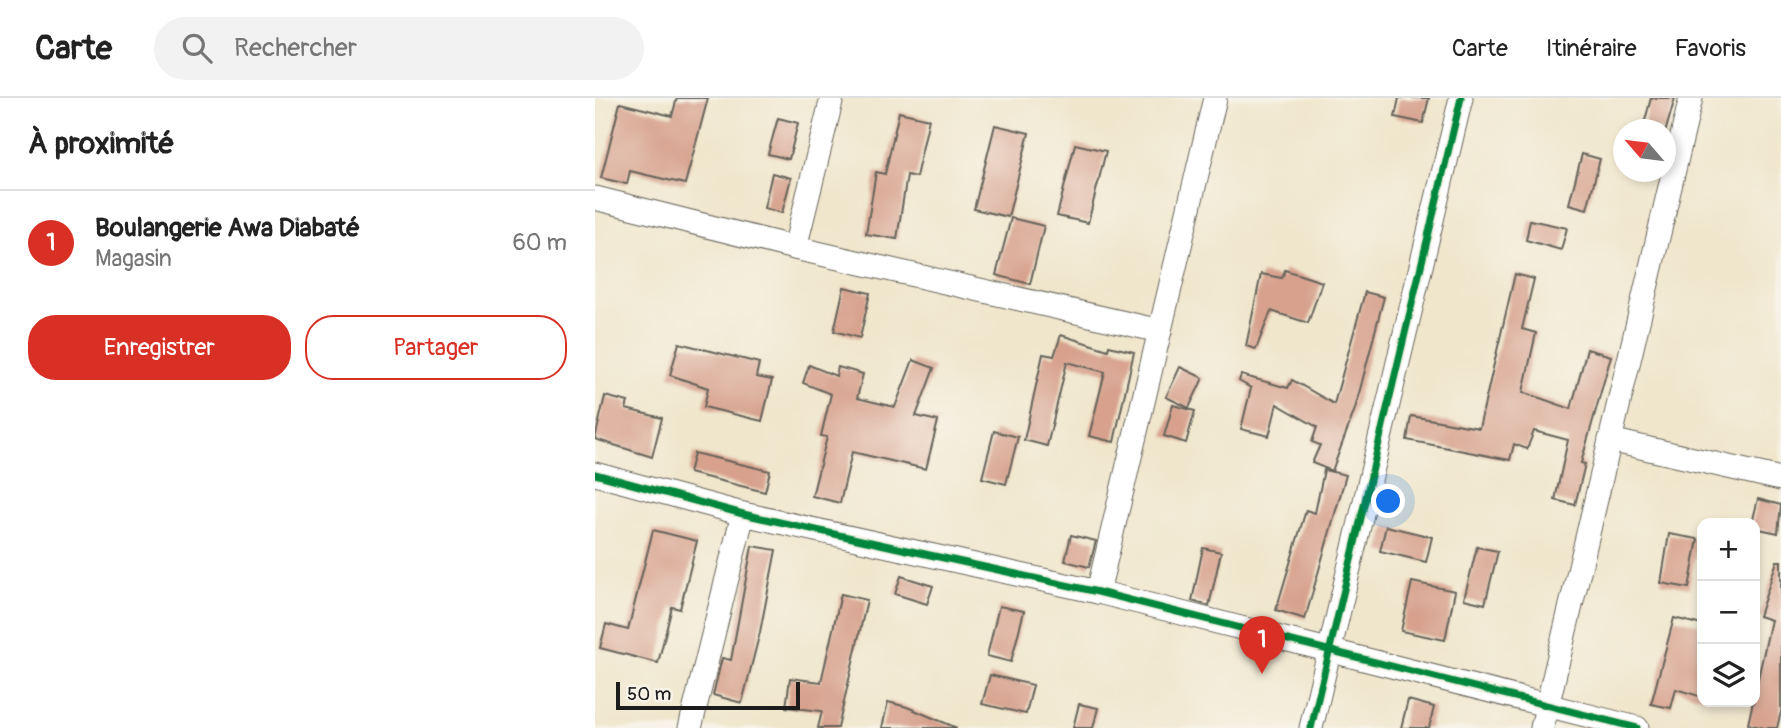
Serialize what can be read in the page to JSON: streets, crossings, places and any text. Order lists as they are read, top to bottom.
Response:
{
  "scale_bar": "50 m",
  "north": "top left",
  "page": {
    "header": "Carte",
    "search": "Rechercher",
    "nav": ["Carte", "Itinéraire", "Favoris"],
    "heading": "À proximité",
    "list": [
      {
        "mark": "1",
        "name": "Boulangerie Awa Diabaté",
        "note": "Magasin",
        "value": "60 m"
      }
    ],
    "buttons": ["Enregistrer", "Partager"],
    "map_buttons": ["+", "−"],
    "pins": "1",
    "scale": "50 m"
  }
}
